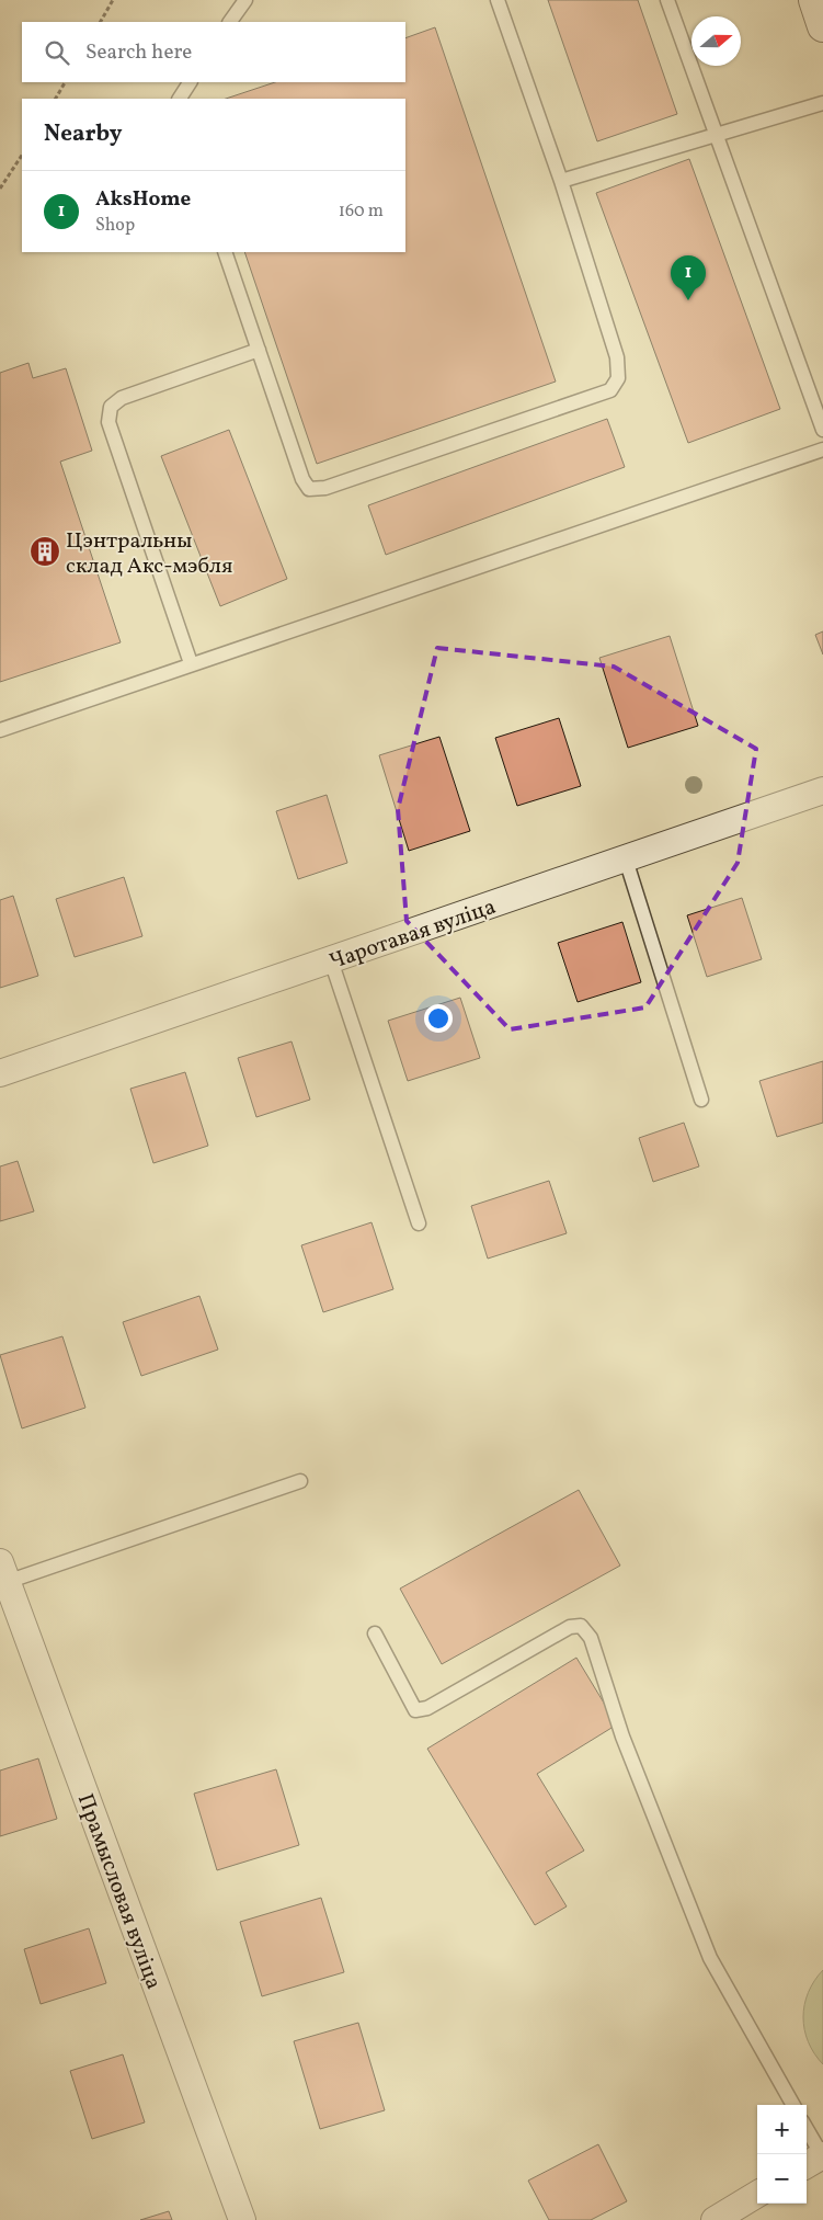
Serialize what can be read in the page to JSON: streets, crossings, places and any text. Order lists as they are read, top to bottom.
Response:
{
  "streets": {
    "street": ["Чаротавая вуліца", "Прамысловая вуліца"]
  },
  "places": {
    "building": ["Цэнтральны склад Акс-мэбля"]
  },
  "north": "right",
  "page": {
    "search": "Search here",
    "heading": "Nearby",
    "list": [
      {
        "mark": "1",
        "name": "AksHome",
        "note": "Shop",
        "value": "160 m"
      }
    ],
    "pins": "1",
    "map_buttons": ["+", "−"]
  }
}
